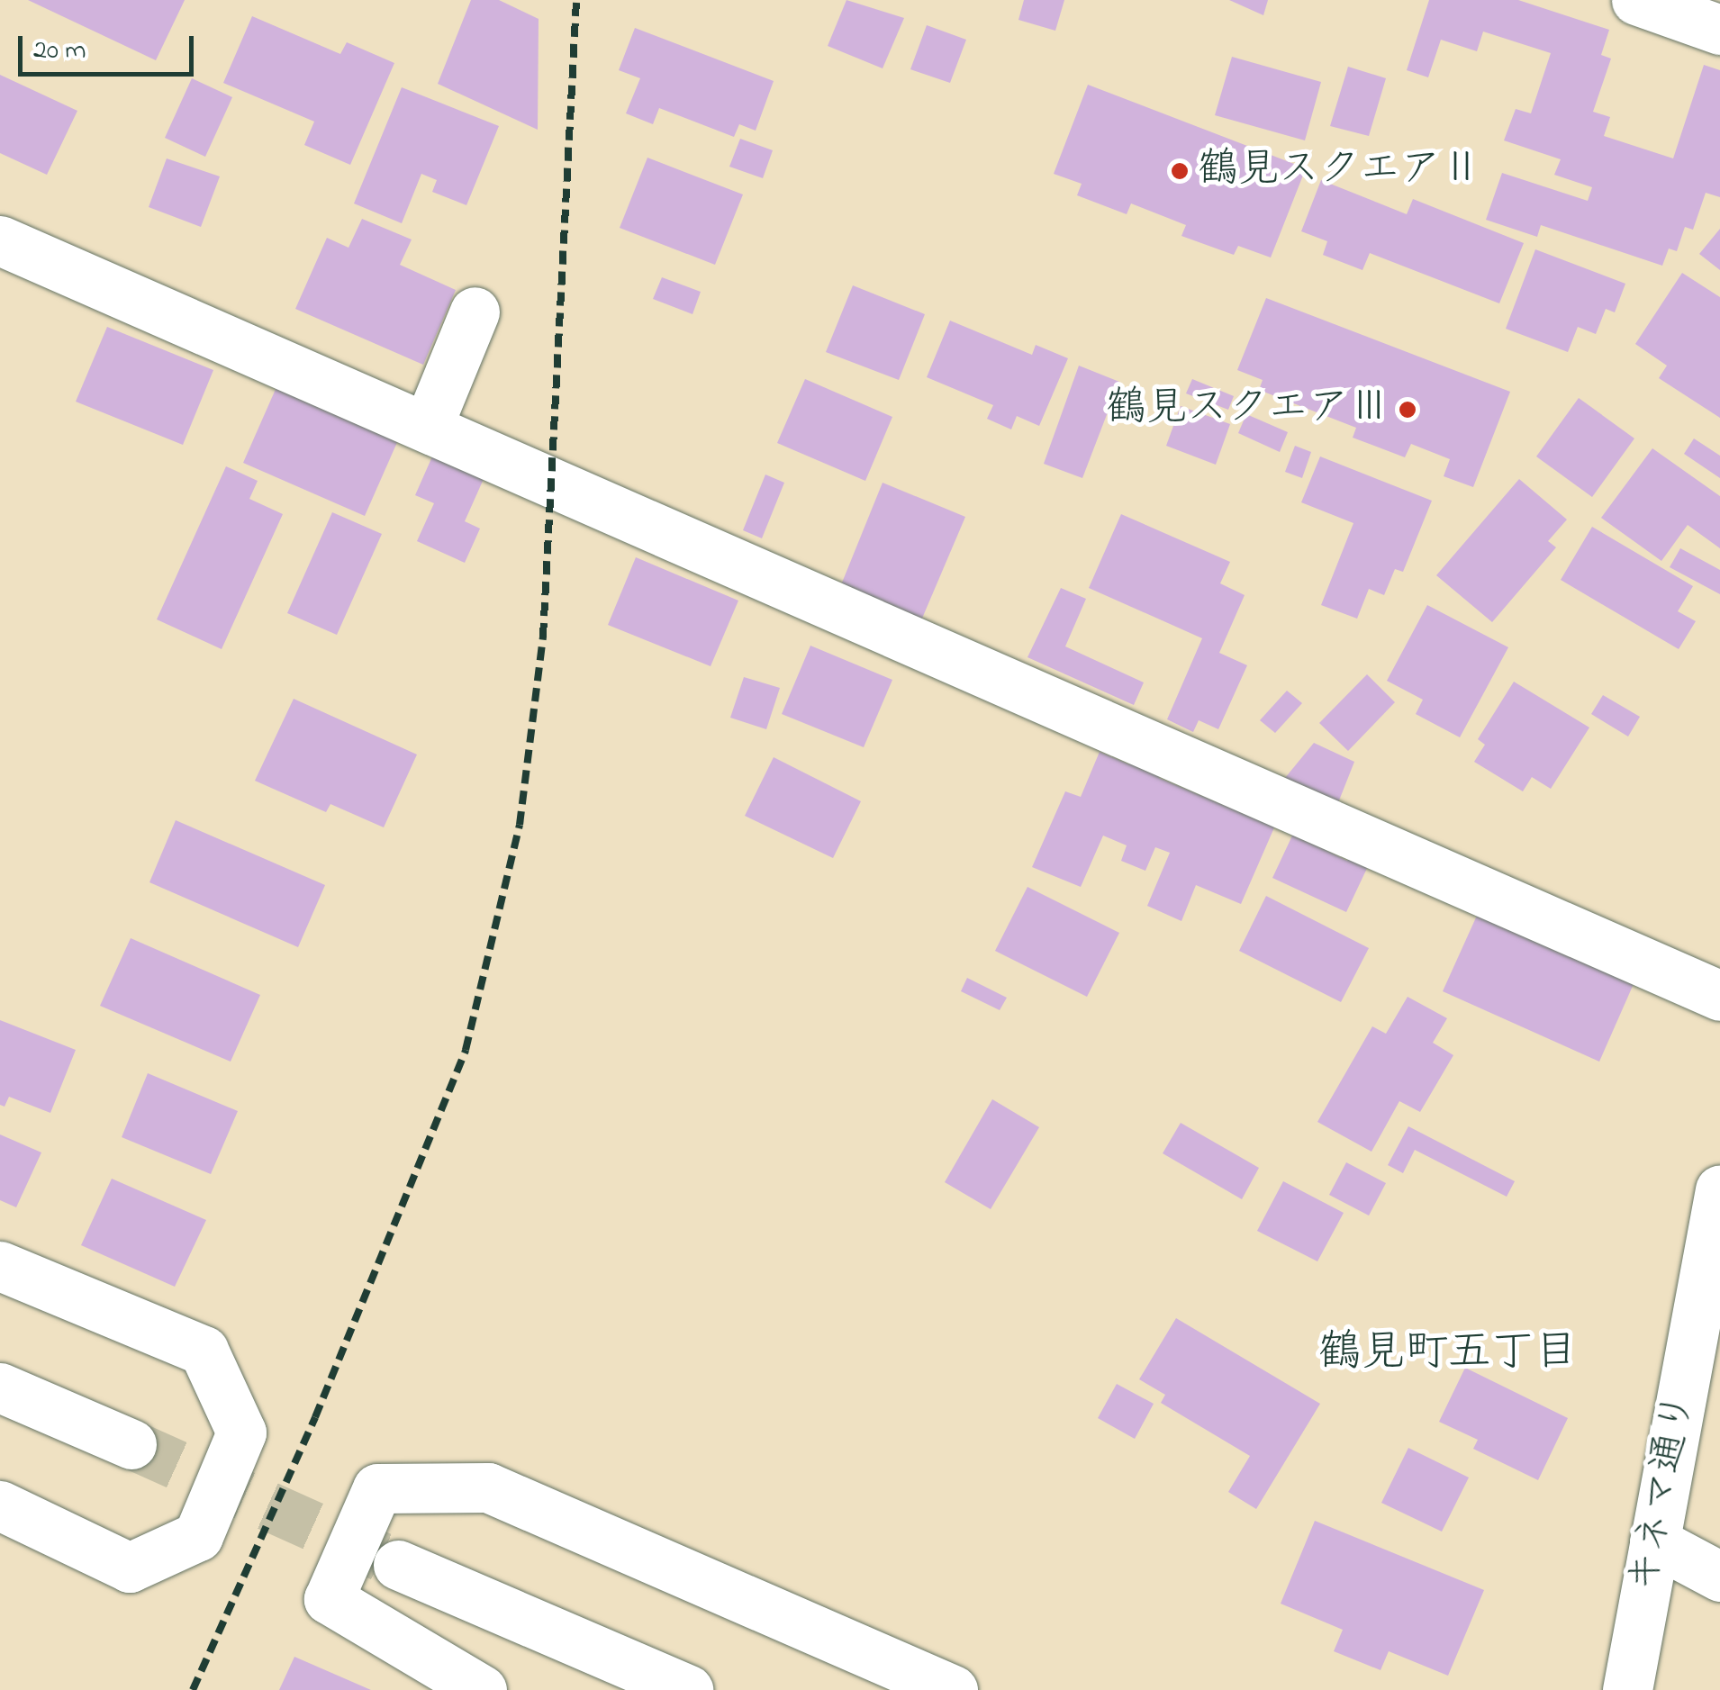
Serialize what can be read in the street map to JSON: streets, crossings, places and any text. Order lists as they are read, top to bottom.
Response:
{
  "streets": {
    "street": ["キネマ通り"]
  },
  "districts": ["鶴見町五丁目"],
  "places": ["鶴見スクエアⅡ", "鶴見スクエアⅢ"],
  "scale_bar": "20 m"
}
